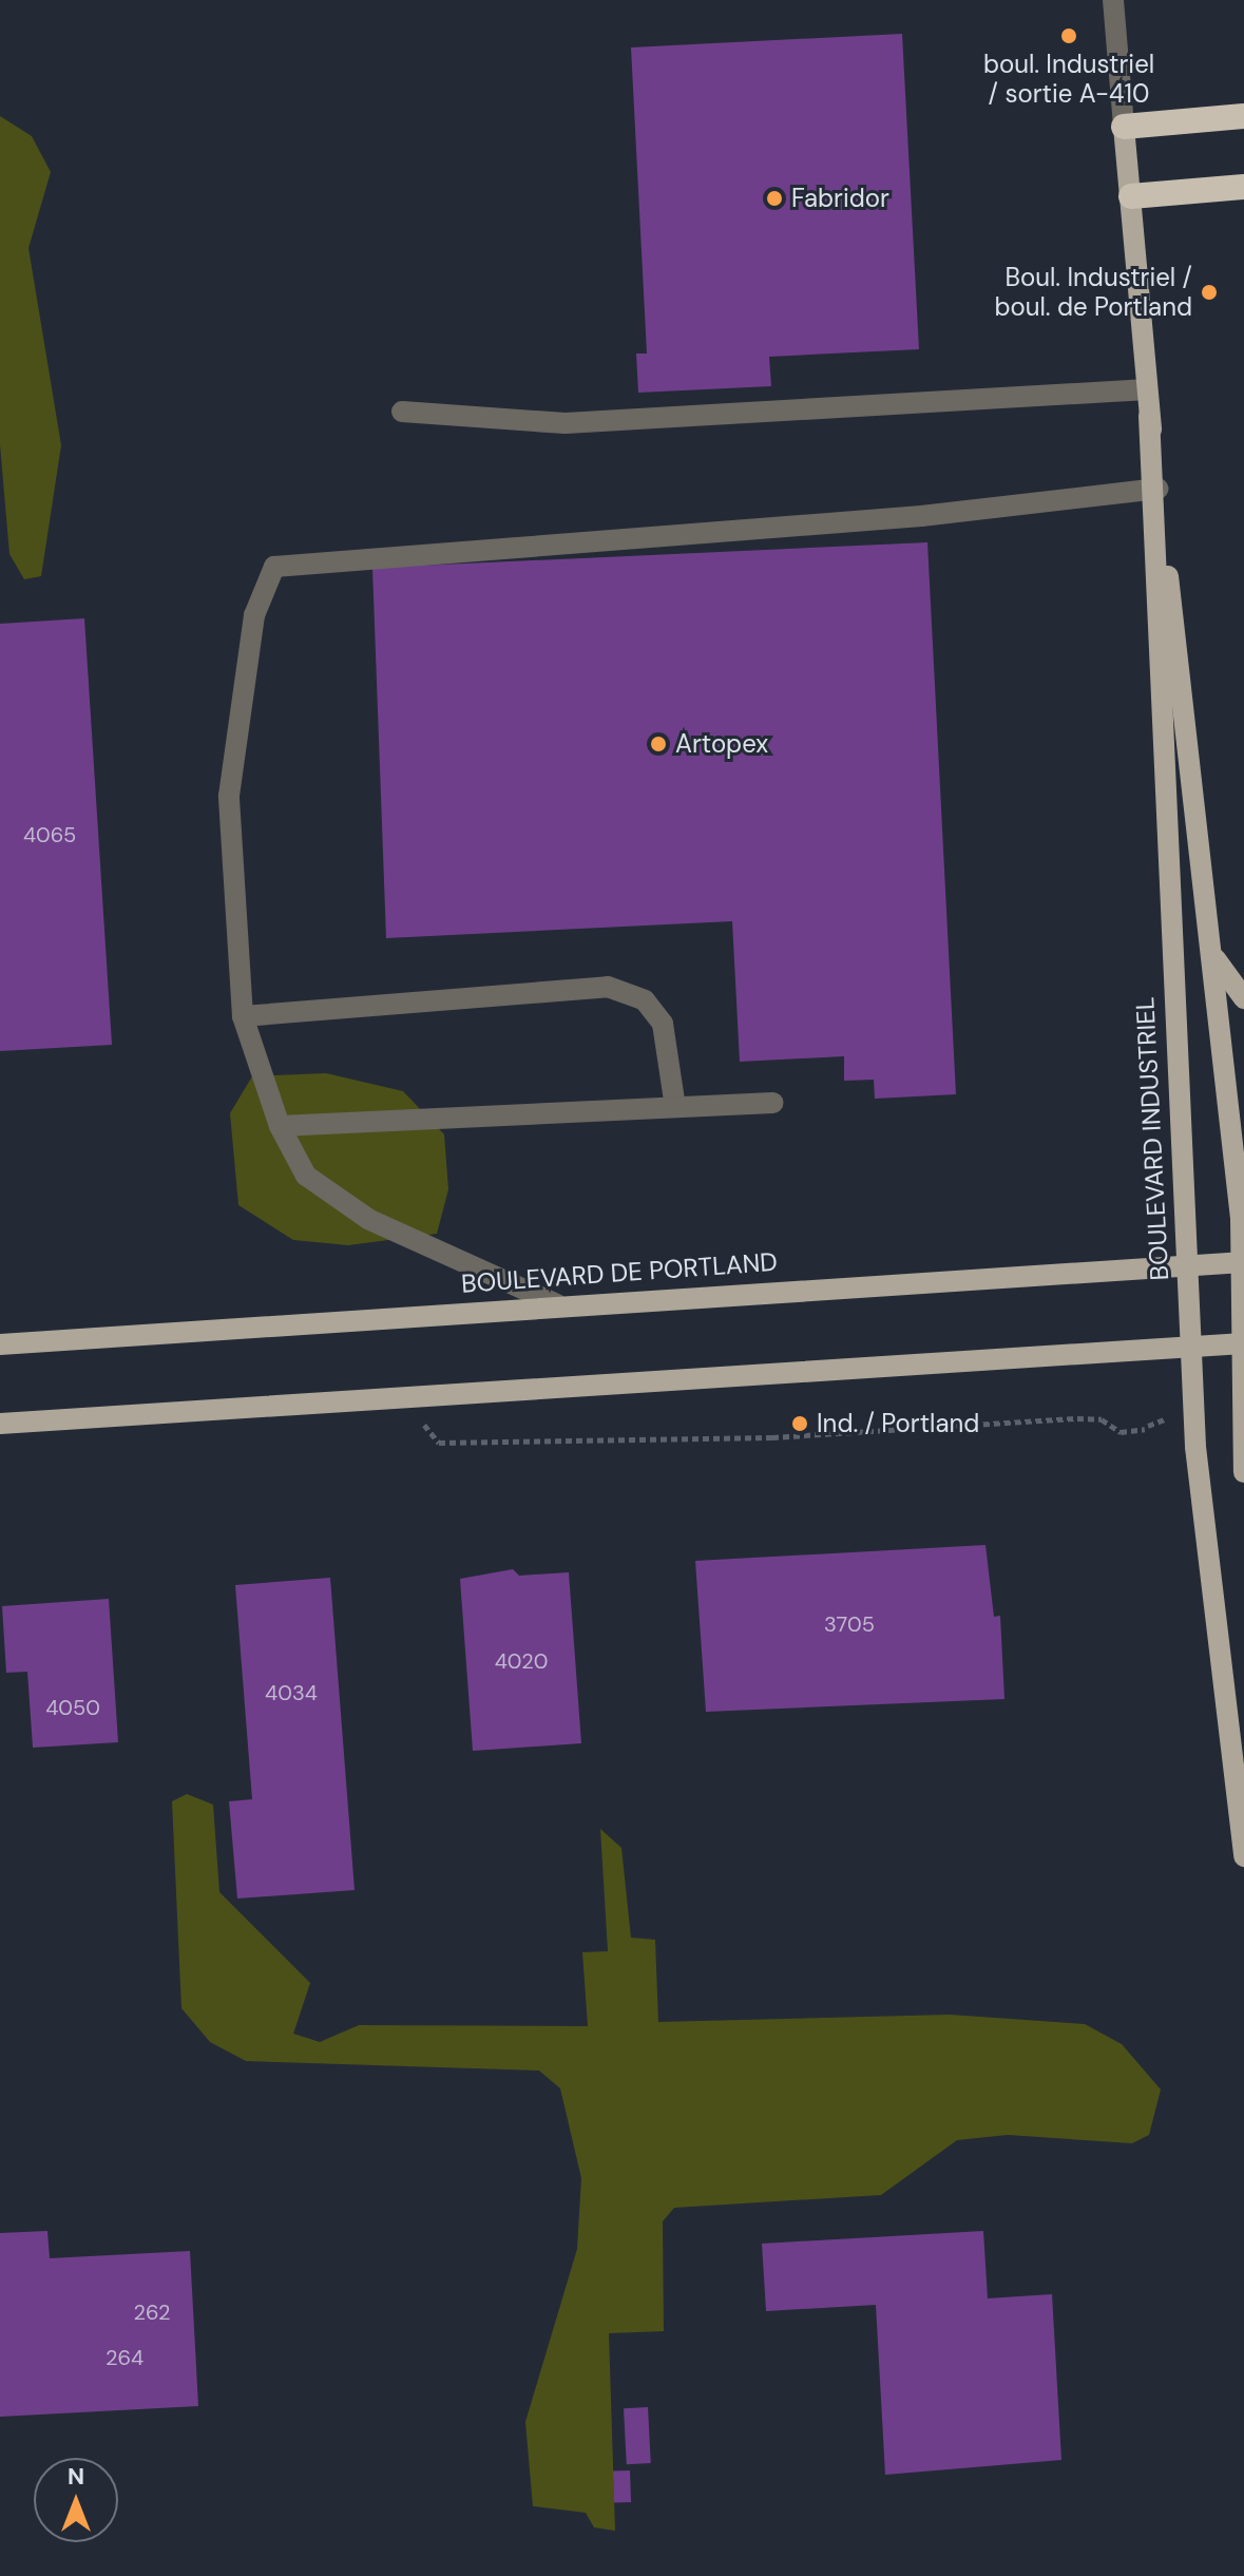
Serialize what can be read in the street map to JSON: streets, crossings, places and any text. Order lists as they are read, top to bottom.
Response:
{
  "streets": {
    "main road": ["BOULEVARD INDUSTRIEL", "BOULEVARD DE PORTLAND"]
  },
  "crossings": [
    ["BOULEVARD INDUSTRIEL", "BOULEVARD DE PORTLAND"]
  ],
  "places": [
    "boul. Industriel / sortie A-410",
    "Fabridor",
    "Boul. Industriel / boul. de Portland",
    "Artopex",
    "Ind. / Portland"
  ],
  "house_numbers": [
    "4065",
    "3705",
    "4020",
    "4034",
    "4050",
    "262",
    "264"
  ],
  "north": "top"
}
